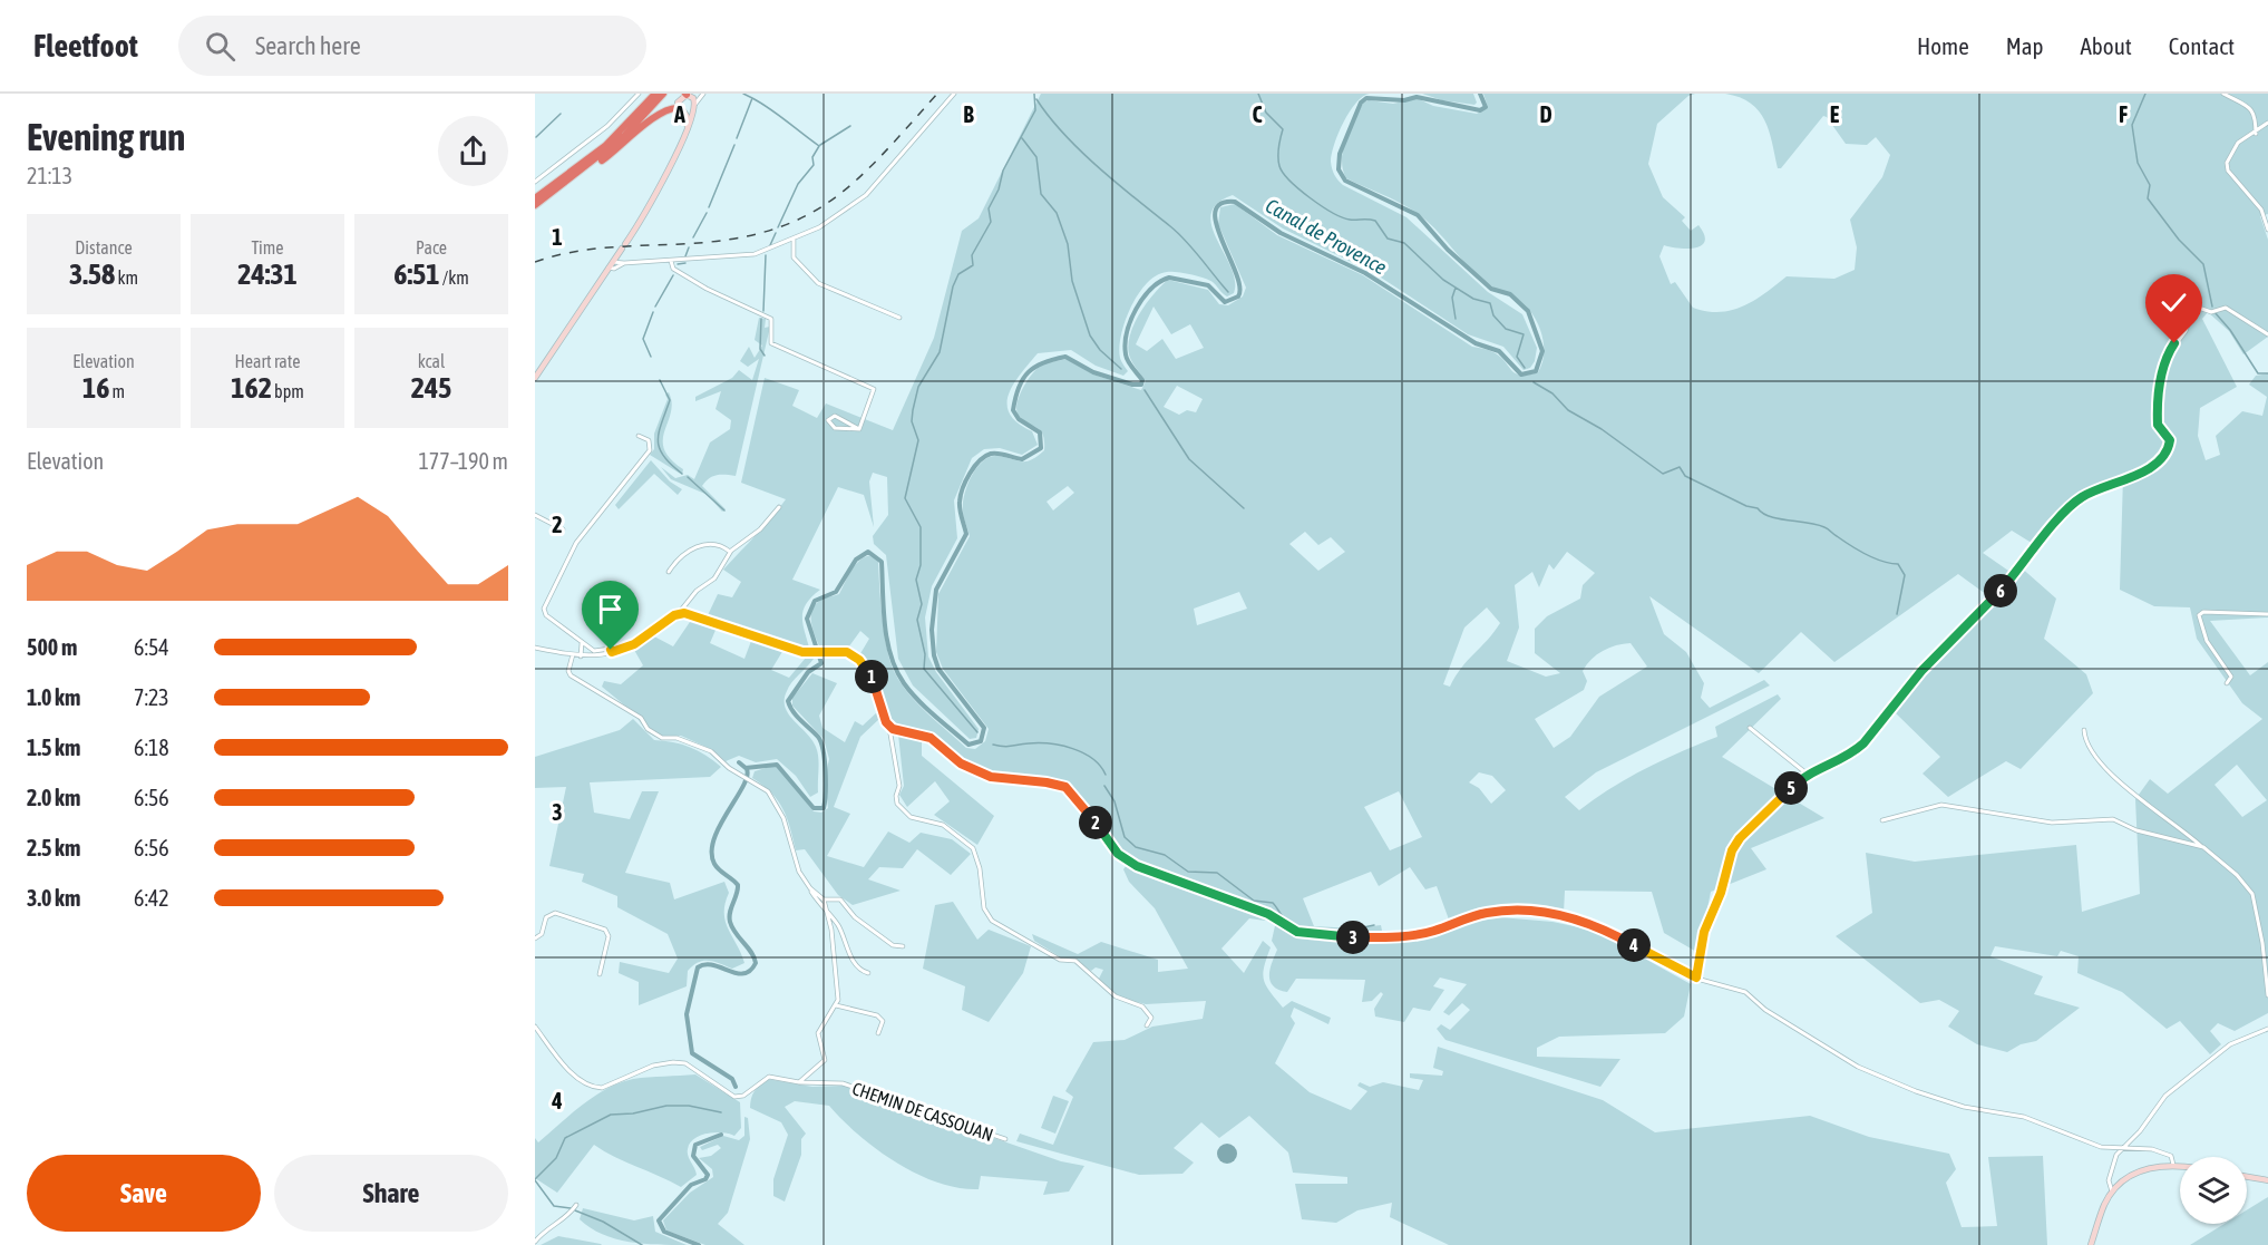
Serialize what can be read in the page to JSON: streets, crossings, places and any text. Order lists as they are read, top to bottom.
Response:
{
  "streets": {
    "street": ["CHEMIN DE CASSOUAN"]
  },
  "water": ["Canal de Provence"],
  "page": {
    "header": "Fleetfoot",
    "search": "Search here",
    "nav": [
      "Home",
      "Map",
      "About",
      "Contact"
    ],
    "heading": ["Evening run", "21:13"],
    "stats": [
      ["Distance", "3.58 km"],
      ["Time", "24:31"],
      ["Pace", "6:51 /km"],
      ["Elevation", "16 m"],
      ["Heart rate", "162 bpm"],
      ["kcal", "245"]
    ],
    "chart": ["Elevation", "177–190 m"],
    "pins": [
      "6",
      "1",
      "5",
      "2",
      "3",
      "4"
    ],
    "list": [
      {
        "name": "500 m",
        "note": "6:54"
      },
      {
        "name": "1.0 km",
        "note": "7:23"
      },
      {
        "name": "1.5 km",
        "note": "6:18"
      },
      {
        "name": "2.0 km",
        "note": "6:56"
      },
      {
        "name": "2.5 km",
        "note": "6:56"
      },
      {
        "name": "3.0 km",
        "note": "6:42"
      }
    ],
    "buttons": ["Save", "Share"]
  },
  "grid": {
    "columns": [
      "A",
      "B",
      "C",
      "D",
      "E",
      "F"
    ],
    "rows": [
      "1",
      "2",
      "3",
      "4"
    ]
  }
}
